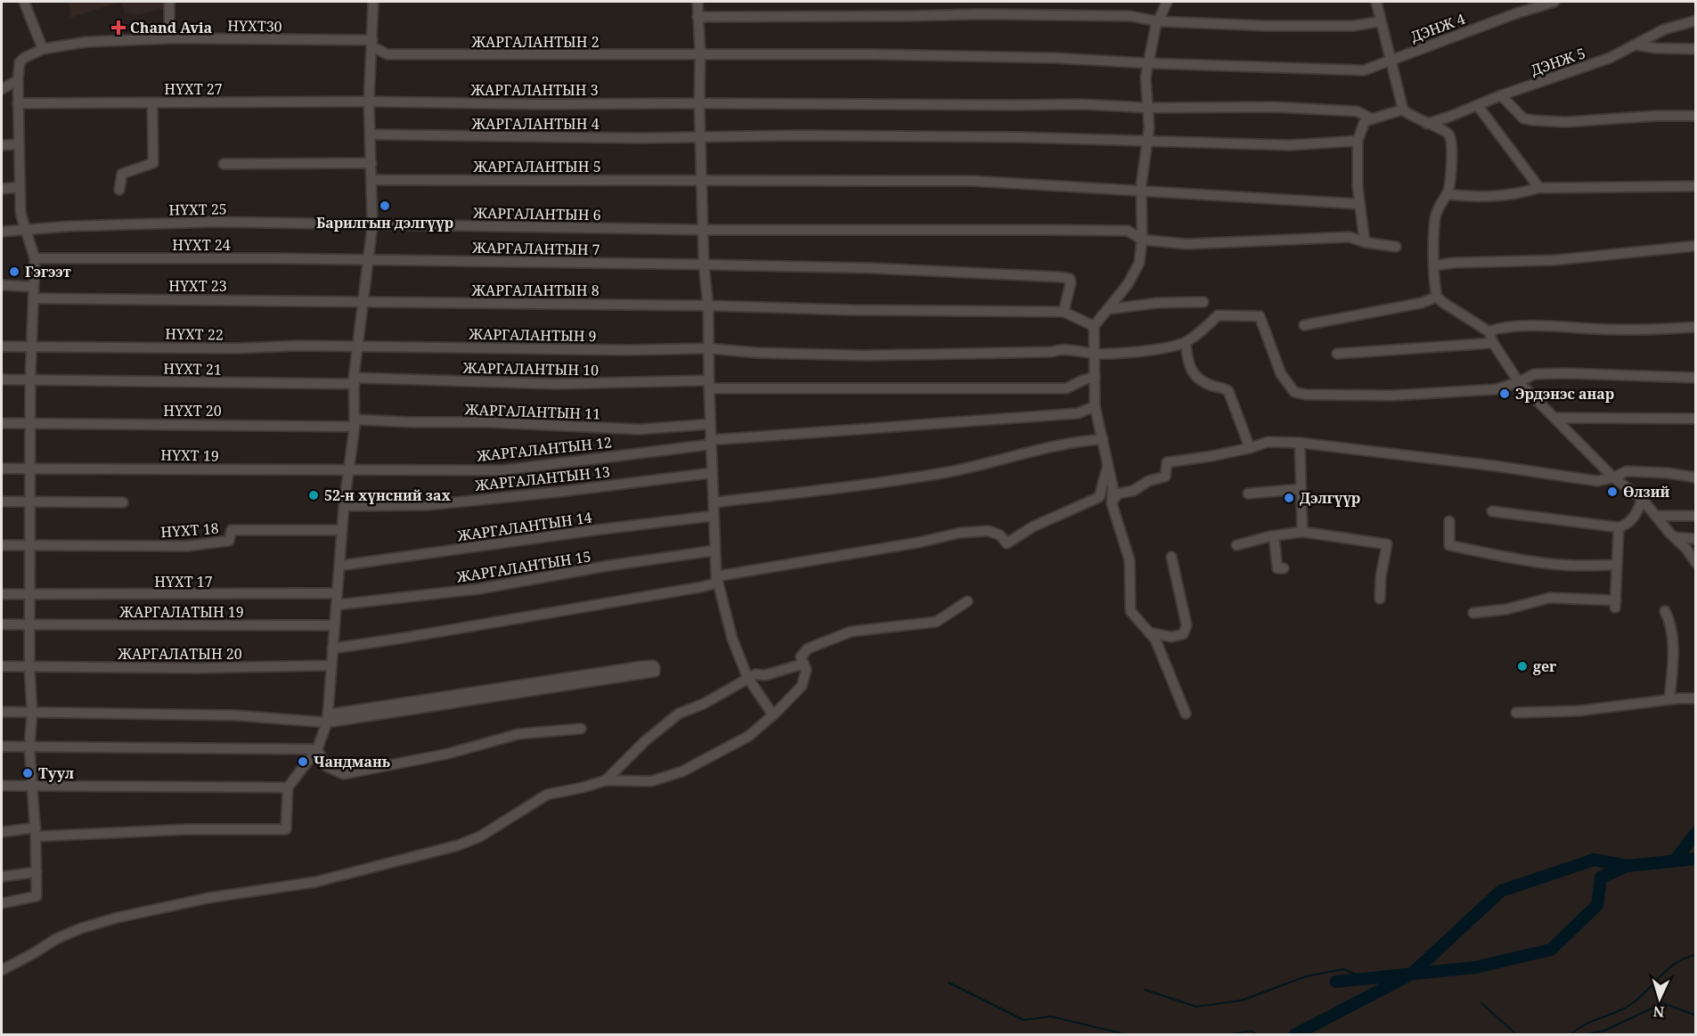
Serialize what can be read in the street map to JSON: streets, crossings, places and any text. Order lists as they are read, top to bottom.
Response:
{
  "streets": {
    "street": [
      "НҮХТ30",
      "ДЭНЖ 4",
      "ЖАРГАЛАНТЫН 2",
      "ДЭНЖ 5",
      "НҮХТ 27",
      "ЖАРГАЛАНТЫН 3",
      "ЖАРГАЛАНТЫН 4",
      "ЖАРГАЛАНТЫН 5",
      "НҮХТ 25",
      "ЖАРГАЛАНТЫН 6",
      "НҮХТ 24",
      "ЖАРГАЛАНТЫН 7",
      "НҮХТ 23",
      "ЖАРГАЛАНТЫН 8",
      "НҮХТ 22",
      "ЖАРГАЛАНТЫН 9",
      "НҮХТ 21",
      "ЖАРГАЛАНТЫН 10",
      "НҮХТ 20",
      "ЖАРГАЛАНТЫН 11",
      "ЖАРГАЛАНТЫН 12",
      "НҮХТ 19",
      "ЖАРГАЛАНТЫН 13",
      "ЖАРГАЛАНТЫН 14",
      "НҮХТ 18",
      "ЖАРГАЛАНТЫН 15",
      "НҮХТ 17",
      "ЖАРГАЛАТЫН 19",
      "ЖАРГАЛАТЫН 20"
    ]
  },
  "crossings": [
    ["НҮХТ30", "ЖАРГАЛАНТЫН 2"],
    ["ДЭНЖ 4", "ЖАРГАЛАНТЫН 2"],
    ["НҮХТ 27", "ЖАРГАЛАНТЫН 3"],
    ["НҮХТ 25", "ЖАРГАЛАНТЫН 6"],
    ["НҮХТ 24", "ЖАРГАЛАНТЫН 7"],
    ["ЖАРГАЛАНТЫН 7", "ЖАРГАЛАНТЫН 8"],
    ["НҮХТ 23", "ЖАРГАЛАНТЫН 8"],
    ["НҮХТ 22", "ЖАРГАЛАНТЫН 9"],
    ["НҮХТ 21", "ЖАРГАЛАНТЫН 10"],
    ["НҮХТ 20", "ЖАРГАЛАНТЫН 11"],
    ["ЖАРГАЛАНТЫН 12", "НҮХТ 19"]
  ],
  "places": {
    "health": ["Chand Avia"],
    "other": [
      "Барилгын дэлгүүр",
      "Гэгээт",
      "Эрдэнэс анар",
      "Өлзий",
      "52-н хүнсний зах",
      "Дэлгүүр",
      "ger",
      "Чандмань",
      "Туул"
    ]
  },
  "north": "bottom"
}
